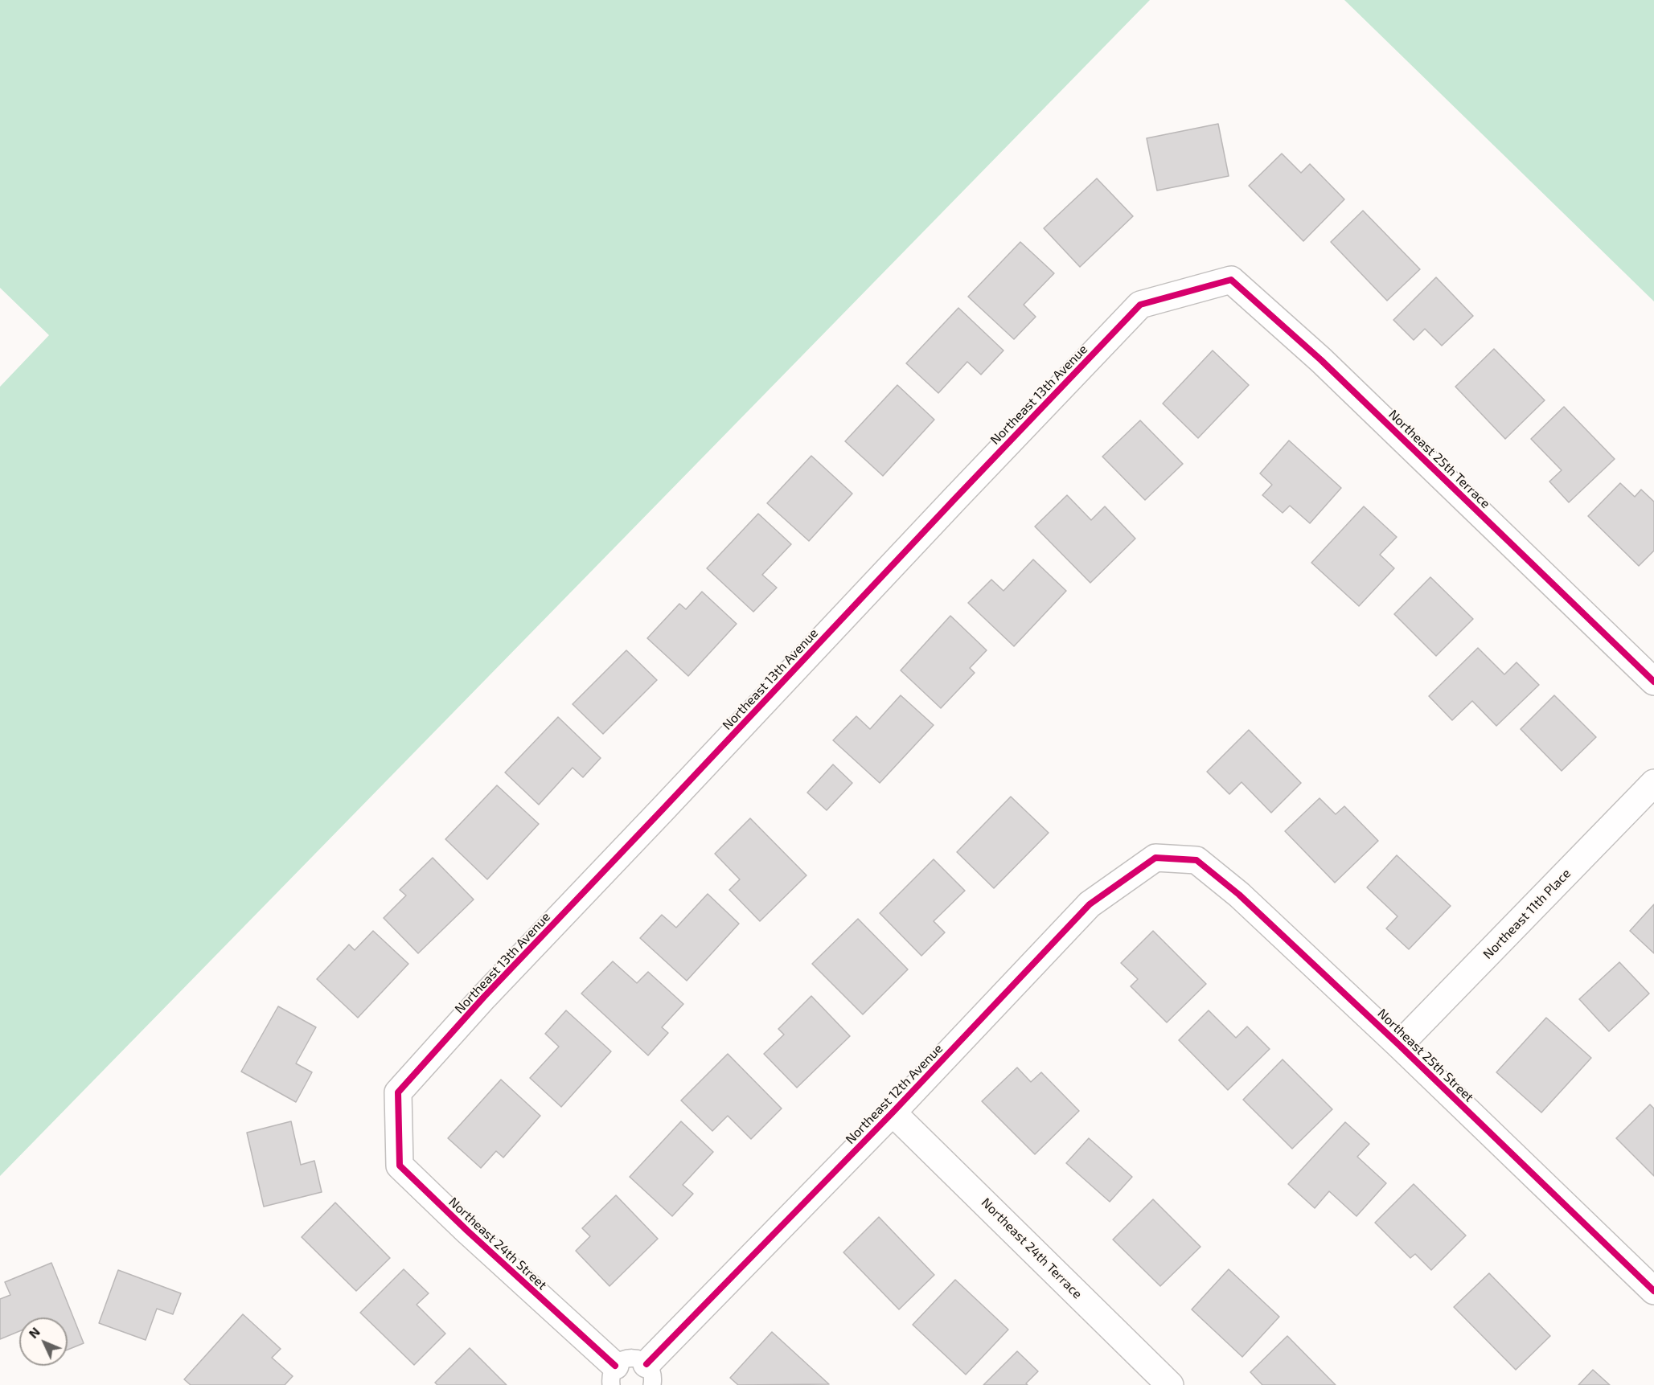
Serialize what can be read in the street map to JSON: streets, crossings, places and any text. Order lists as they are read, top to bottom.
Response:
{
  "streets": {
    "street": [
      "Northeast 13th Avenue",
      "Northeast 25th Terrace",
      "Northeast 11th Place",
      "Northeast 25th Street",
      "Northeast 12th Avenue",
      "Northeast 24th Street",
      "Northeast 24th Terrace"
    ]
  },
  "crossings": [
    ["Northeast 13th Avenue", "Northeast 25th Terrace"],
    ["Northeast 13th Avenue", "Northeast 24th Street"],
    ["Northeast 11th Place", "Northeast 25th Street"],
    ["Northeast 25th Street", "Northeast 12th Avenue"],
    ["Northeast 12th Avenue", "Northeast 24th Terrace"]
  ],
  "north": "top left"
}
